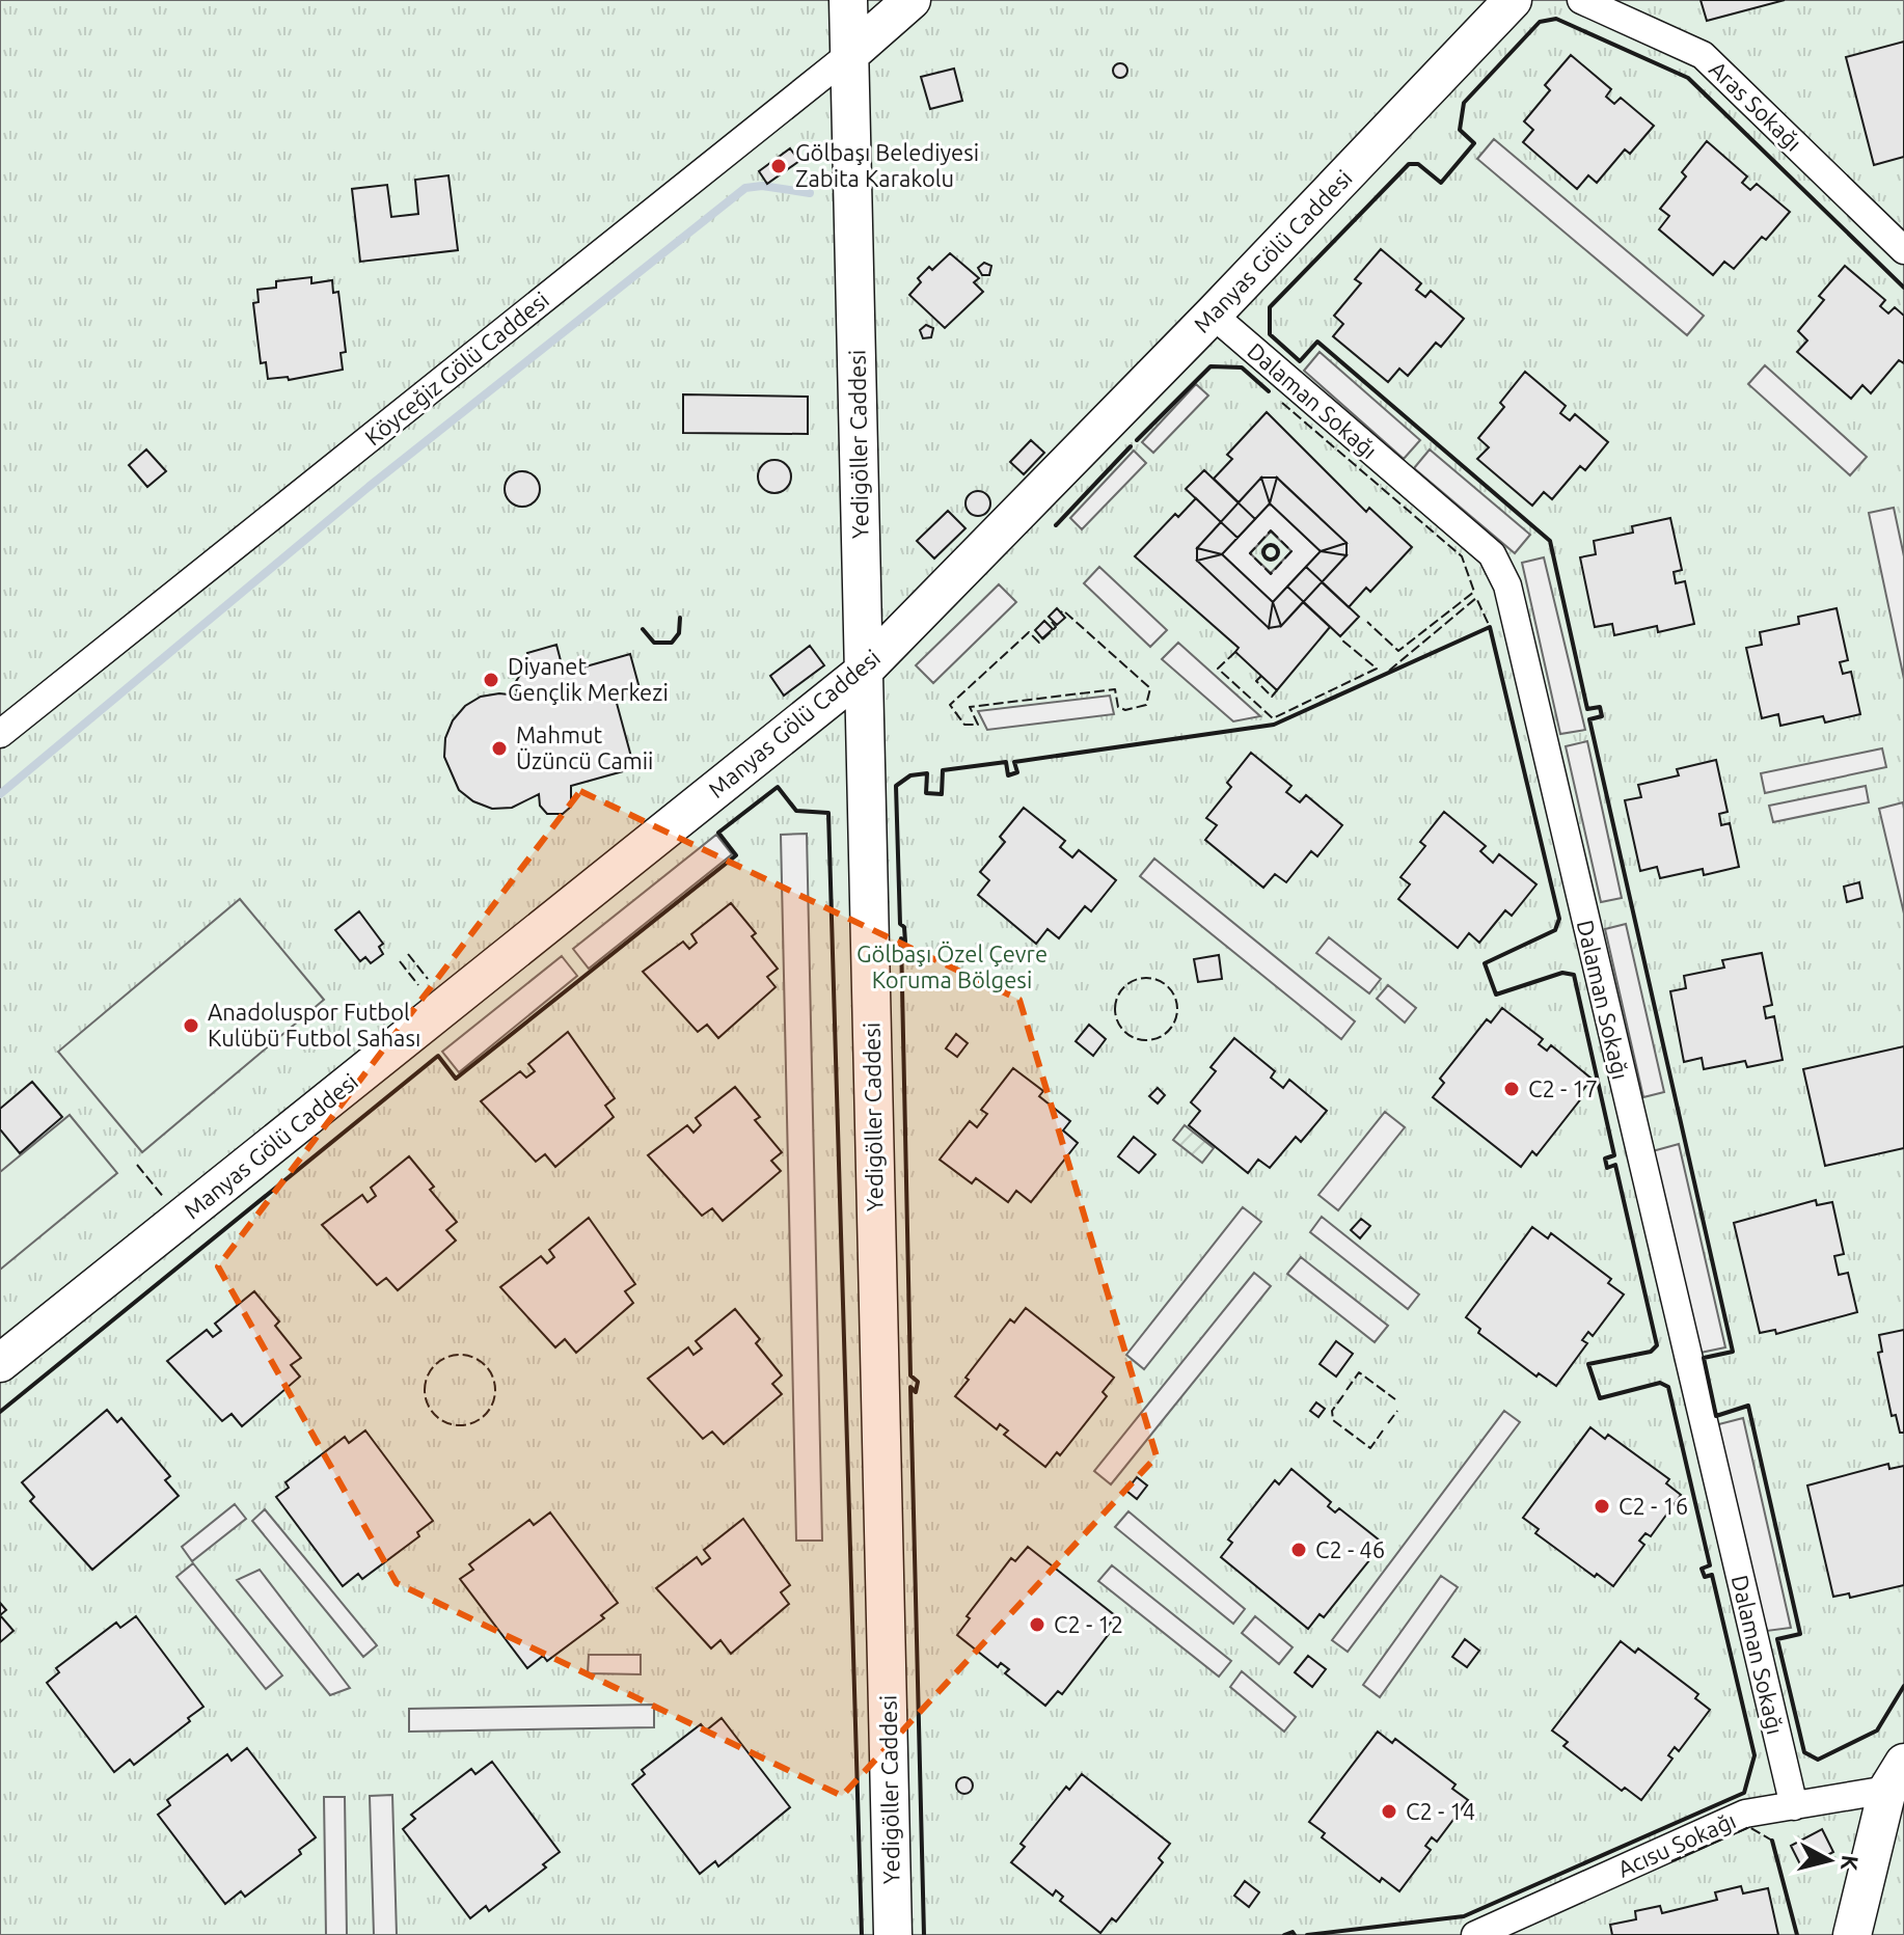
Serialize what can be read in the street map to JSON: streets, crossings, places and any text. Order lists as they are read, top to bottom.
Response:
{
  "streets": {
    "street": [
      "Aras Sokağı",
      "Manyas Gölü Caddesi",
      "Köyceğiz Gölü Caddesi",
      "Dalaman Sokağı",
      "Yedigöller Caddesi",
      "Acısu Sokağı"
    ]
  },
  "crossings": [
    ["Manyas Gölü Caddesi", "Dalaman Sokağı"],
    ["Manyas Gölü Caddesi", "Yedigöller Caddesi"],
    ["Köyceğiz Gölü Caddesi", "Yedigöller Caddesi"],
    ["Dalaman Sokağı", "Acısu Sokağı"]
  ],
  "parks": ["Gölbaşı Özel Çevre Koruma Bölgesi"],
  "places": [
    "Gölbaşı Belediyesi Zabita Karakolu",
    "Diyanet Gençlik Merkezi",
    "Mahmut Üzüncü Camii",
    "Anadoluspor Futbol Kulübü Futbol Sahası",
    "C2 - 17",
    "C2 - 16",
    "C2 - 46",
    "C2 - 12",
    "C2 - 14"
  ],
  "north": "right"
}
